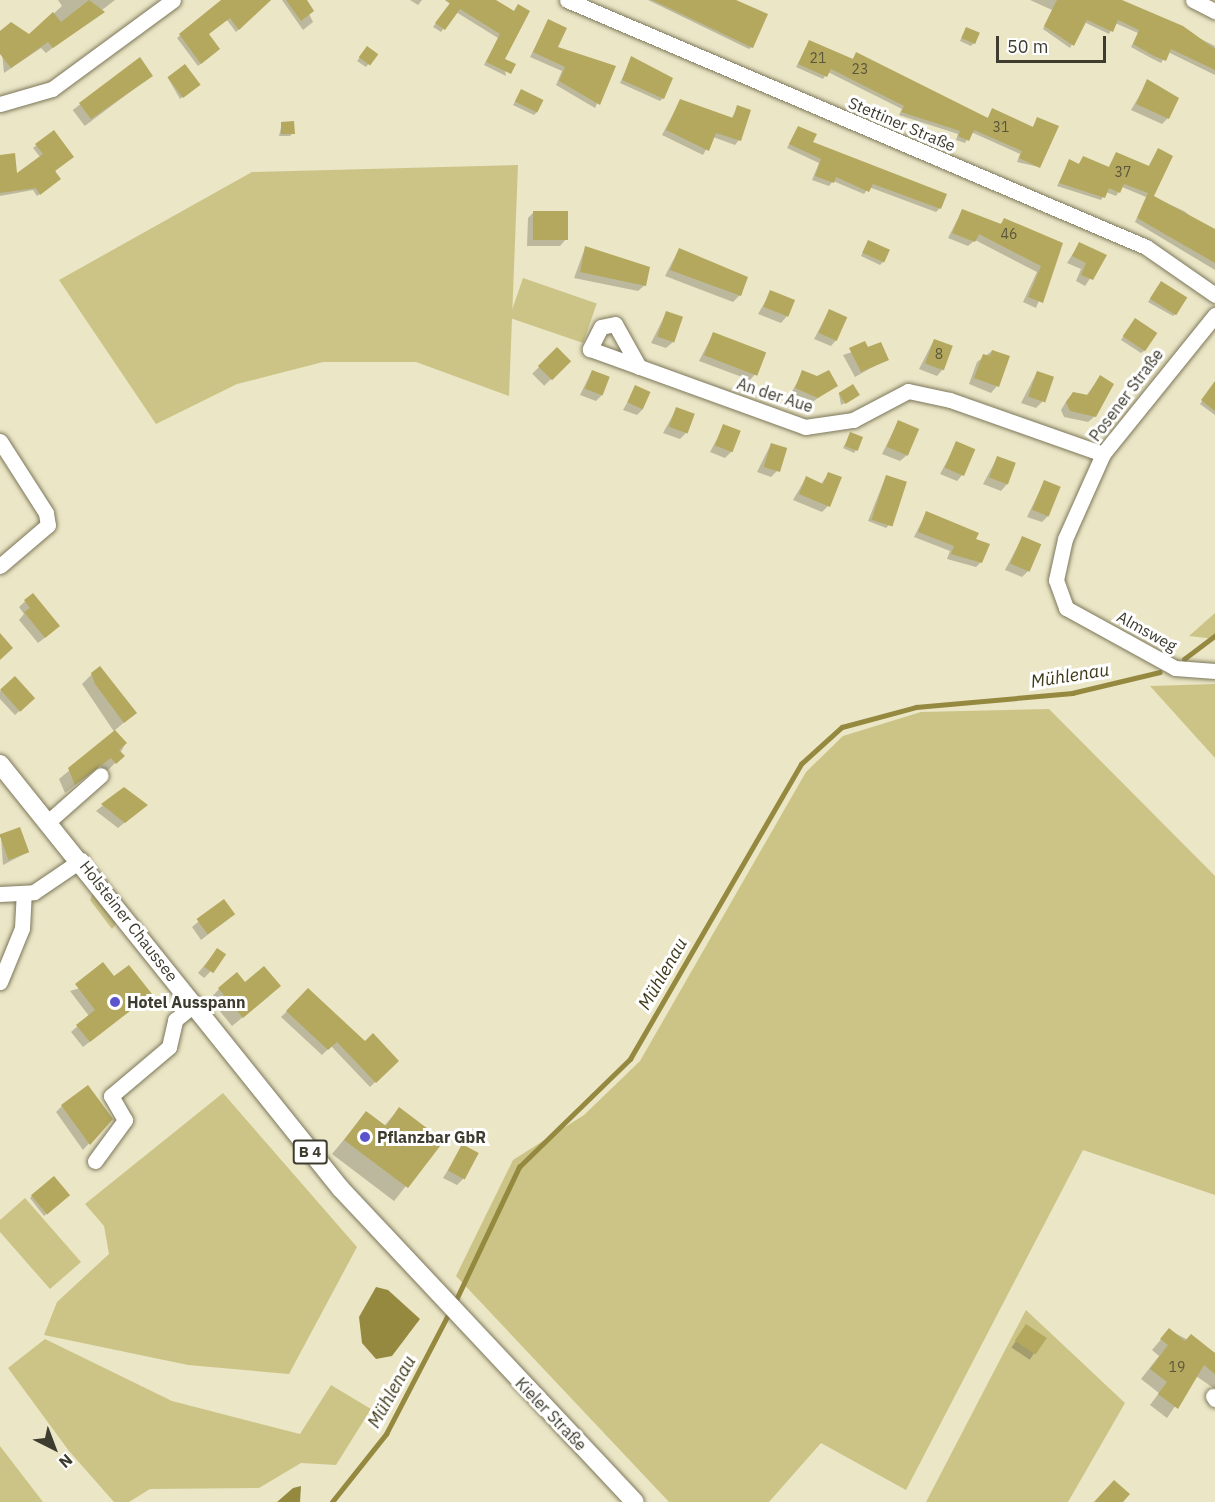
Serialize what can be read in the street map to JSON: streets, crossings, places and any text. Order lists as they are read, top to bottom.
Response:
{
  "streets": {
    "main road": ["Holsteiner Chaussee", "B 4", "Kieler Straße"],
    "street": [
      "Stettiner Straße",
      "An der Aue",
      "Posener Straße",
      "Almsweg"
    ]
  },
  "crossings": [
    ["An der Aue", "Posener Straße"],
    ["Posener Straße", "Almsweg"],
    ["Holsteiner Chaussee", "Kieler Straße"]
  ],
  "water": ["Mühlenau"],
  "places": ["Hotel Ausspann", "Pflanzbar GbR"],
  "house_numbers": [
    "21",
    "23",
    "31",
    "37",
    "46",
    "8",
    "19"
  ],
  "scale_bar": "50 m",
  "north": "bottom right"
}
